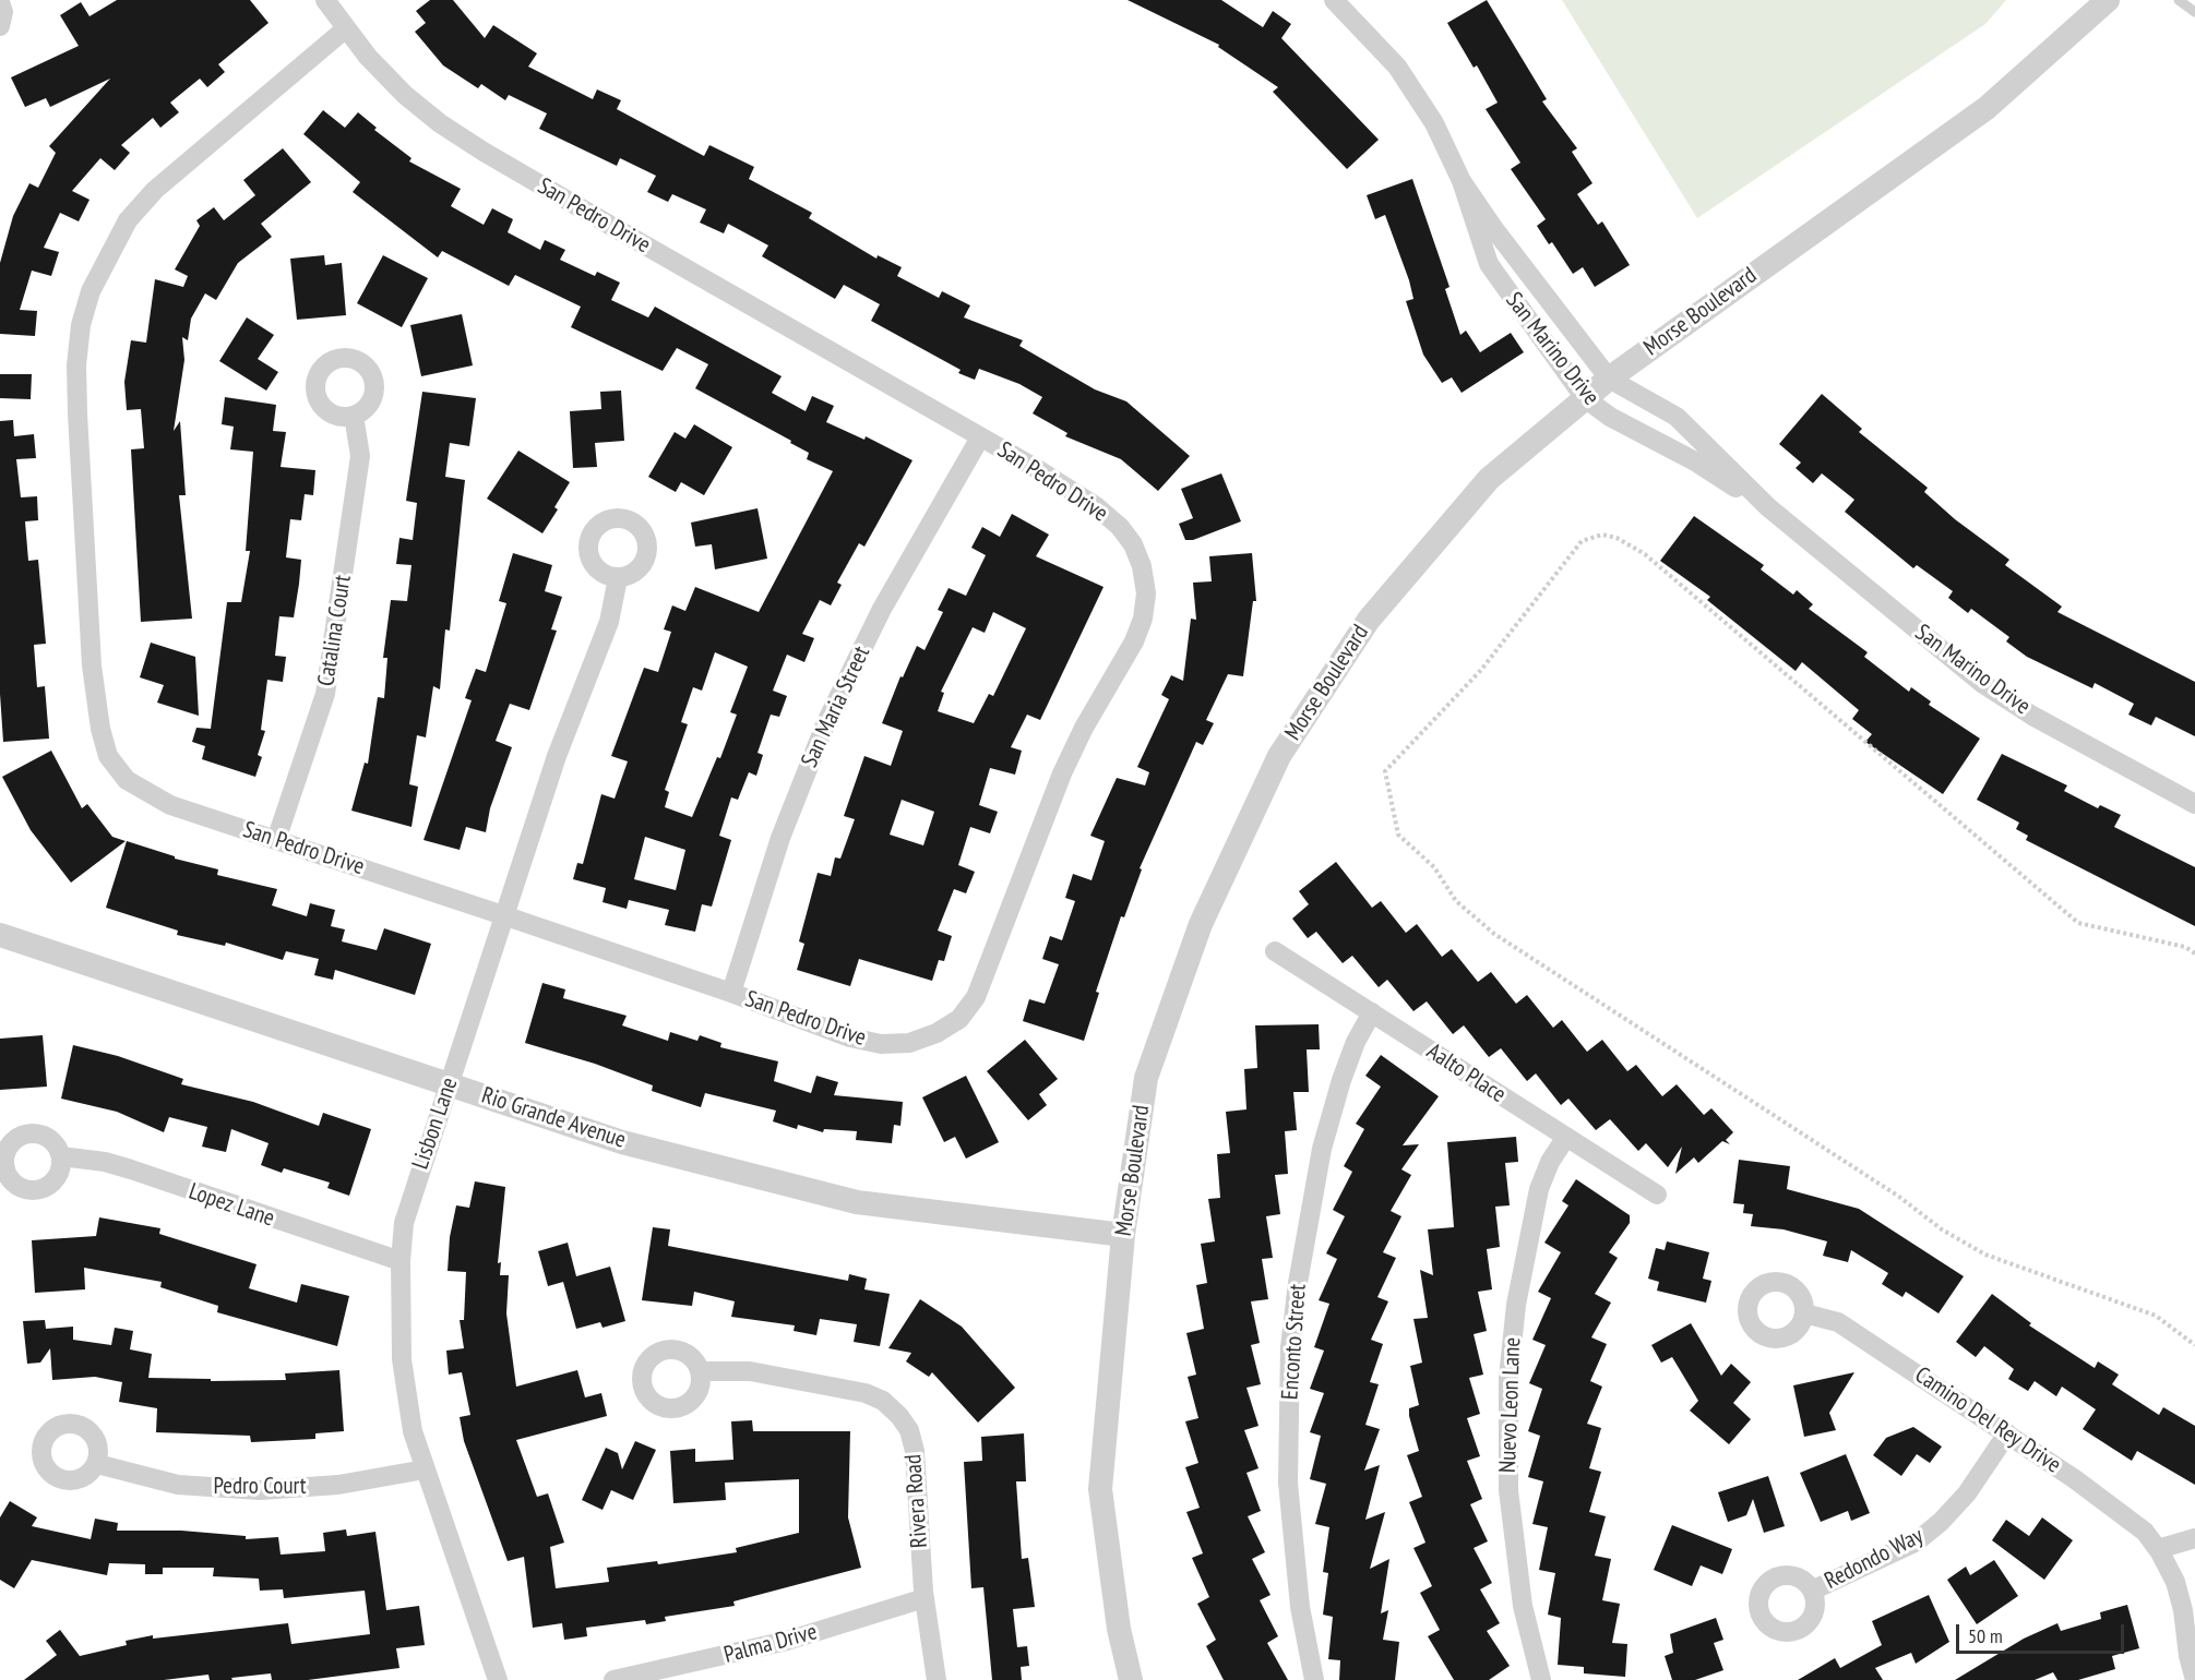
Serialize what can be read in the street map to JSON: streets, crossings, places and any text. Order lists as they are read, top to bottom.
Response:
{
  "streets": {
    "street": [
      "San Pedro Drive",
      "Morse Boulevard",
      "San Marino Drive",
      "Catalina Court",
      "San Maria Street",
      "Aalto Place",
      "Rio Grande Avenue",
      "Lisbon Lane",
      "Lopez Lane",
      "Enconto Street",
      "Nuevo Leon Lane",
      "Camino Del Rey Drive",
      "Pedro Court",
      "Rivera Road",
      "Redondo Way",
      "Palma Drive"
    ]
  },
  "crossings": [
    ["San Pedro Drive", "Catalina Court"],
    ["San Pedro Drive", "San Maria Street"],
    ["San Pedro Drive", "Lisbon Lane"],
    ["Morse Boulevard", "San Marino Drive"],
    ["Morse Boulevard", "Rio Grande Avenue"],
    ["Aalto Place", "Enconto Street"],
    ["Aalto Place", "Nuevo Leon Lane"],
    ["Rio Grande Avenue", "Lisbon Lane"],
    ["Lisbon Lane", "Lopez Lane"],
    ["Lisbon Lane", "Pedro Court"],
    ["Camino Del Rey Drive", "Redondo Way"],
    ["Rivera Road", "Palma Drive"]
  ],
  "scale_bar": "50 m"
}
